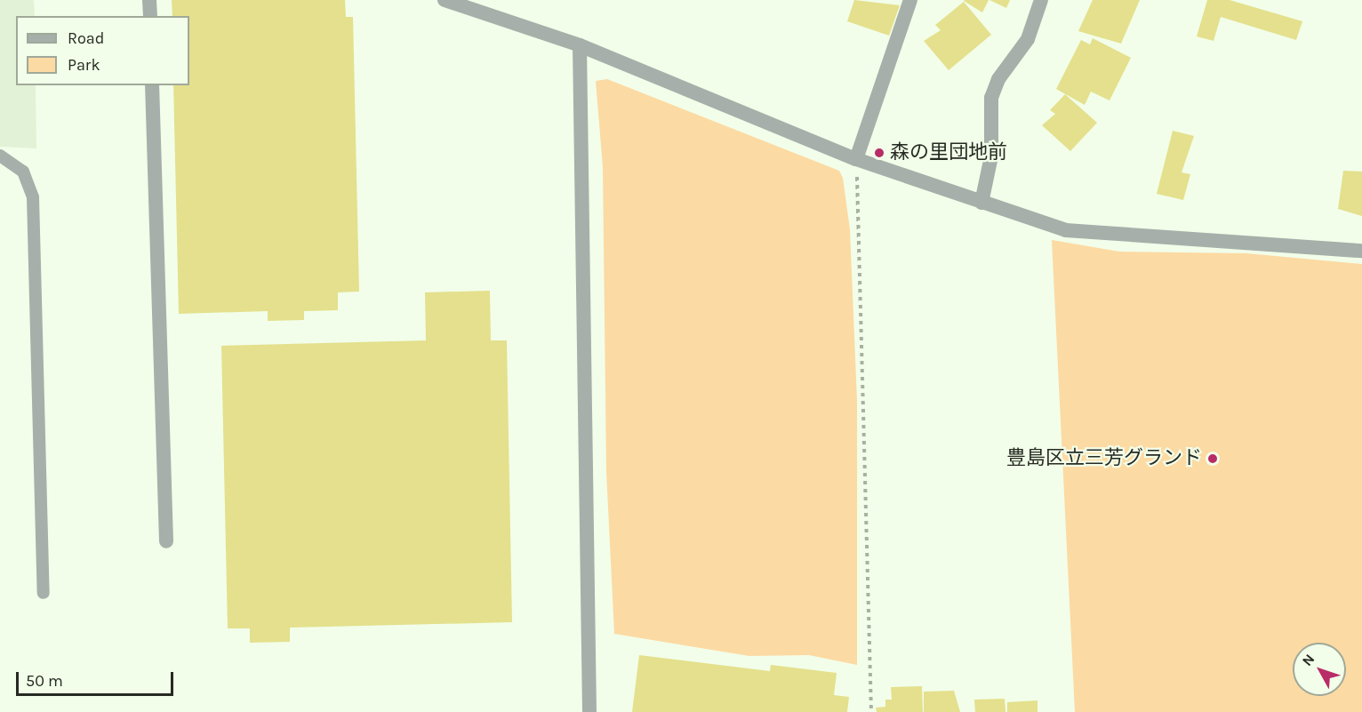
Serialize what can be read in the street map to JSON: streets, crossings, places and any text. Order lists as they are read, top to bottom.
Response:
{
  "places": ["森の里団地前", "豊島区立三芳グランド"],
  "legend": ["Road", "Park"],
  "scale_bar": "50 m",
  "north": "top left"
}
